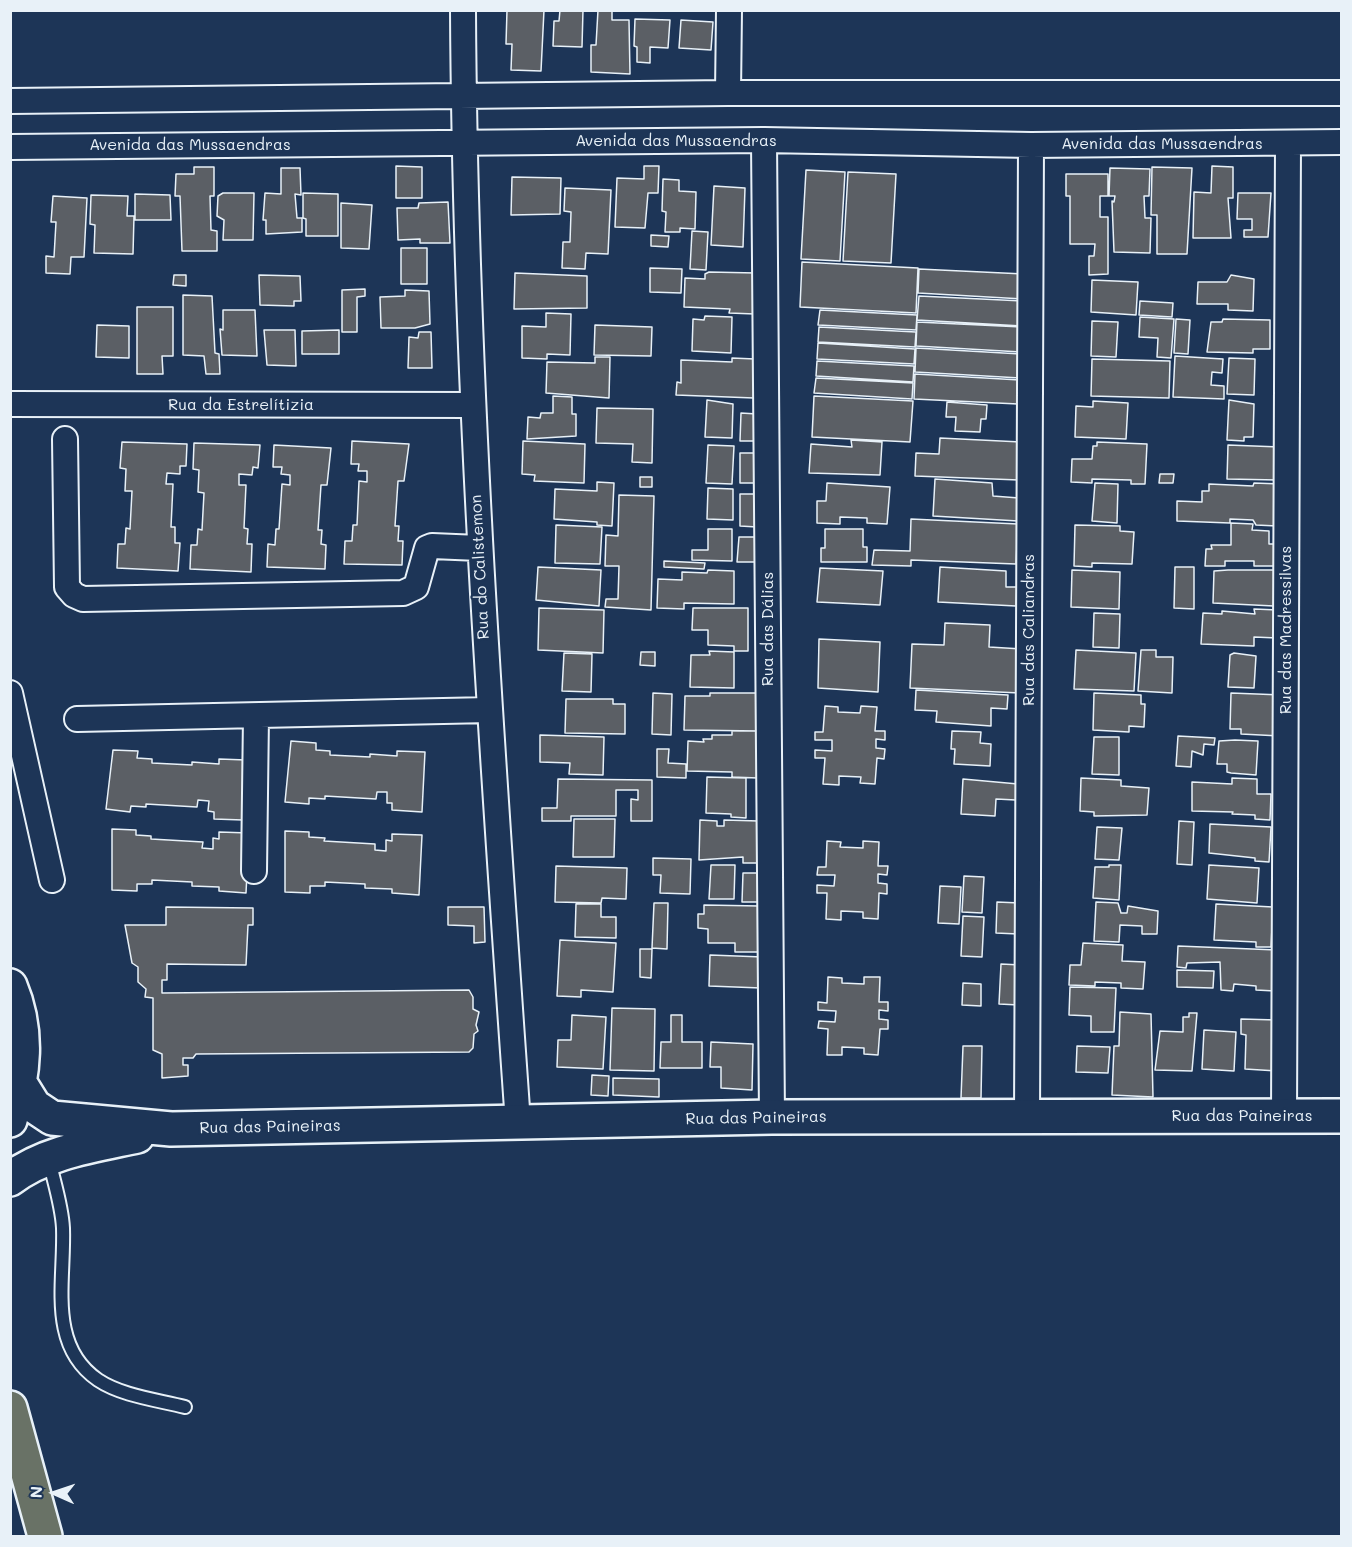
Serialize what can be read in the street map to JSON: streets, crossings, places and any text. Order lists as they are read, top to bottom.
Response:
{
  "streets": {
    "street": [
      "Avenida das Mussaendras",
      "Rua da Estrelítizia",
      "Rua do Calistemon",
      "Rua das Dálias",
      "Rua das Caliandras",
      "Rua das Madressilvas",
      "Rua das Paineiras"
    ]
  },
  "crossings": [
    ["Avenida das Mussaendras", "Rua do Calistemon"],
    ["Avenida das Mussaendras", "Rua das Dálias"],
    ["Avenida das Mussaendras", "Rua das Caliandras"],
    ["Avenida das Mussaendras", "Rua das Madressilvas"],
    ["Rua da Estrelítizia", "Rua do Calistemon"],
    ["Rua do Calistemon", "Rua das Paineiras"],
    ["Rua das Dálias", "Rua das Paineiras"],
    ["Rua das Caliandras", "Rua das Paineiras"],
    ["Rua das Madressilvas", "Rua das Paineiras"]
  ],
  "north": "left"
}
